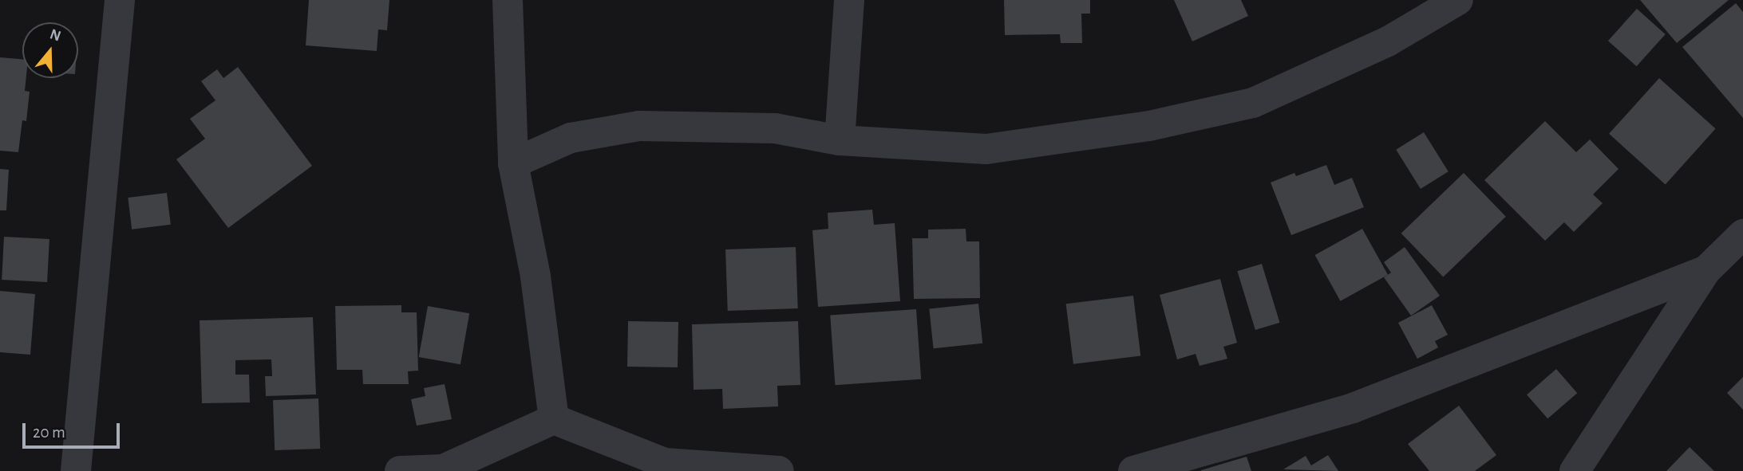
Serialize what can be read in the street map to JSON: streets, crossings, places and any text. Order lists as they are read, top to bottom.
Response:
{
  "scale_bar": "20 m",
  "north": "top"
}
